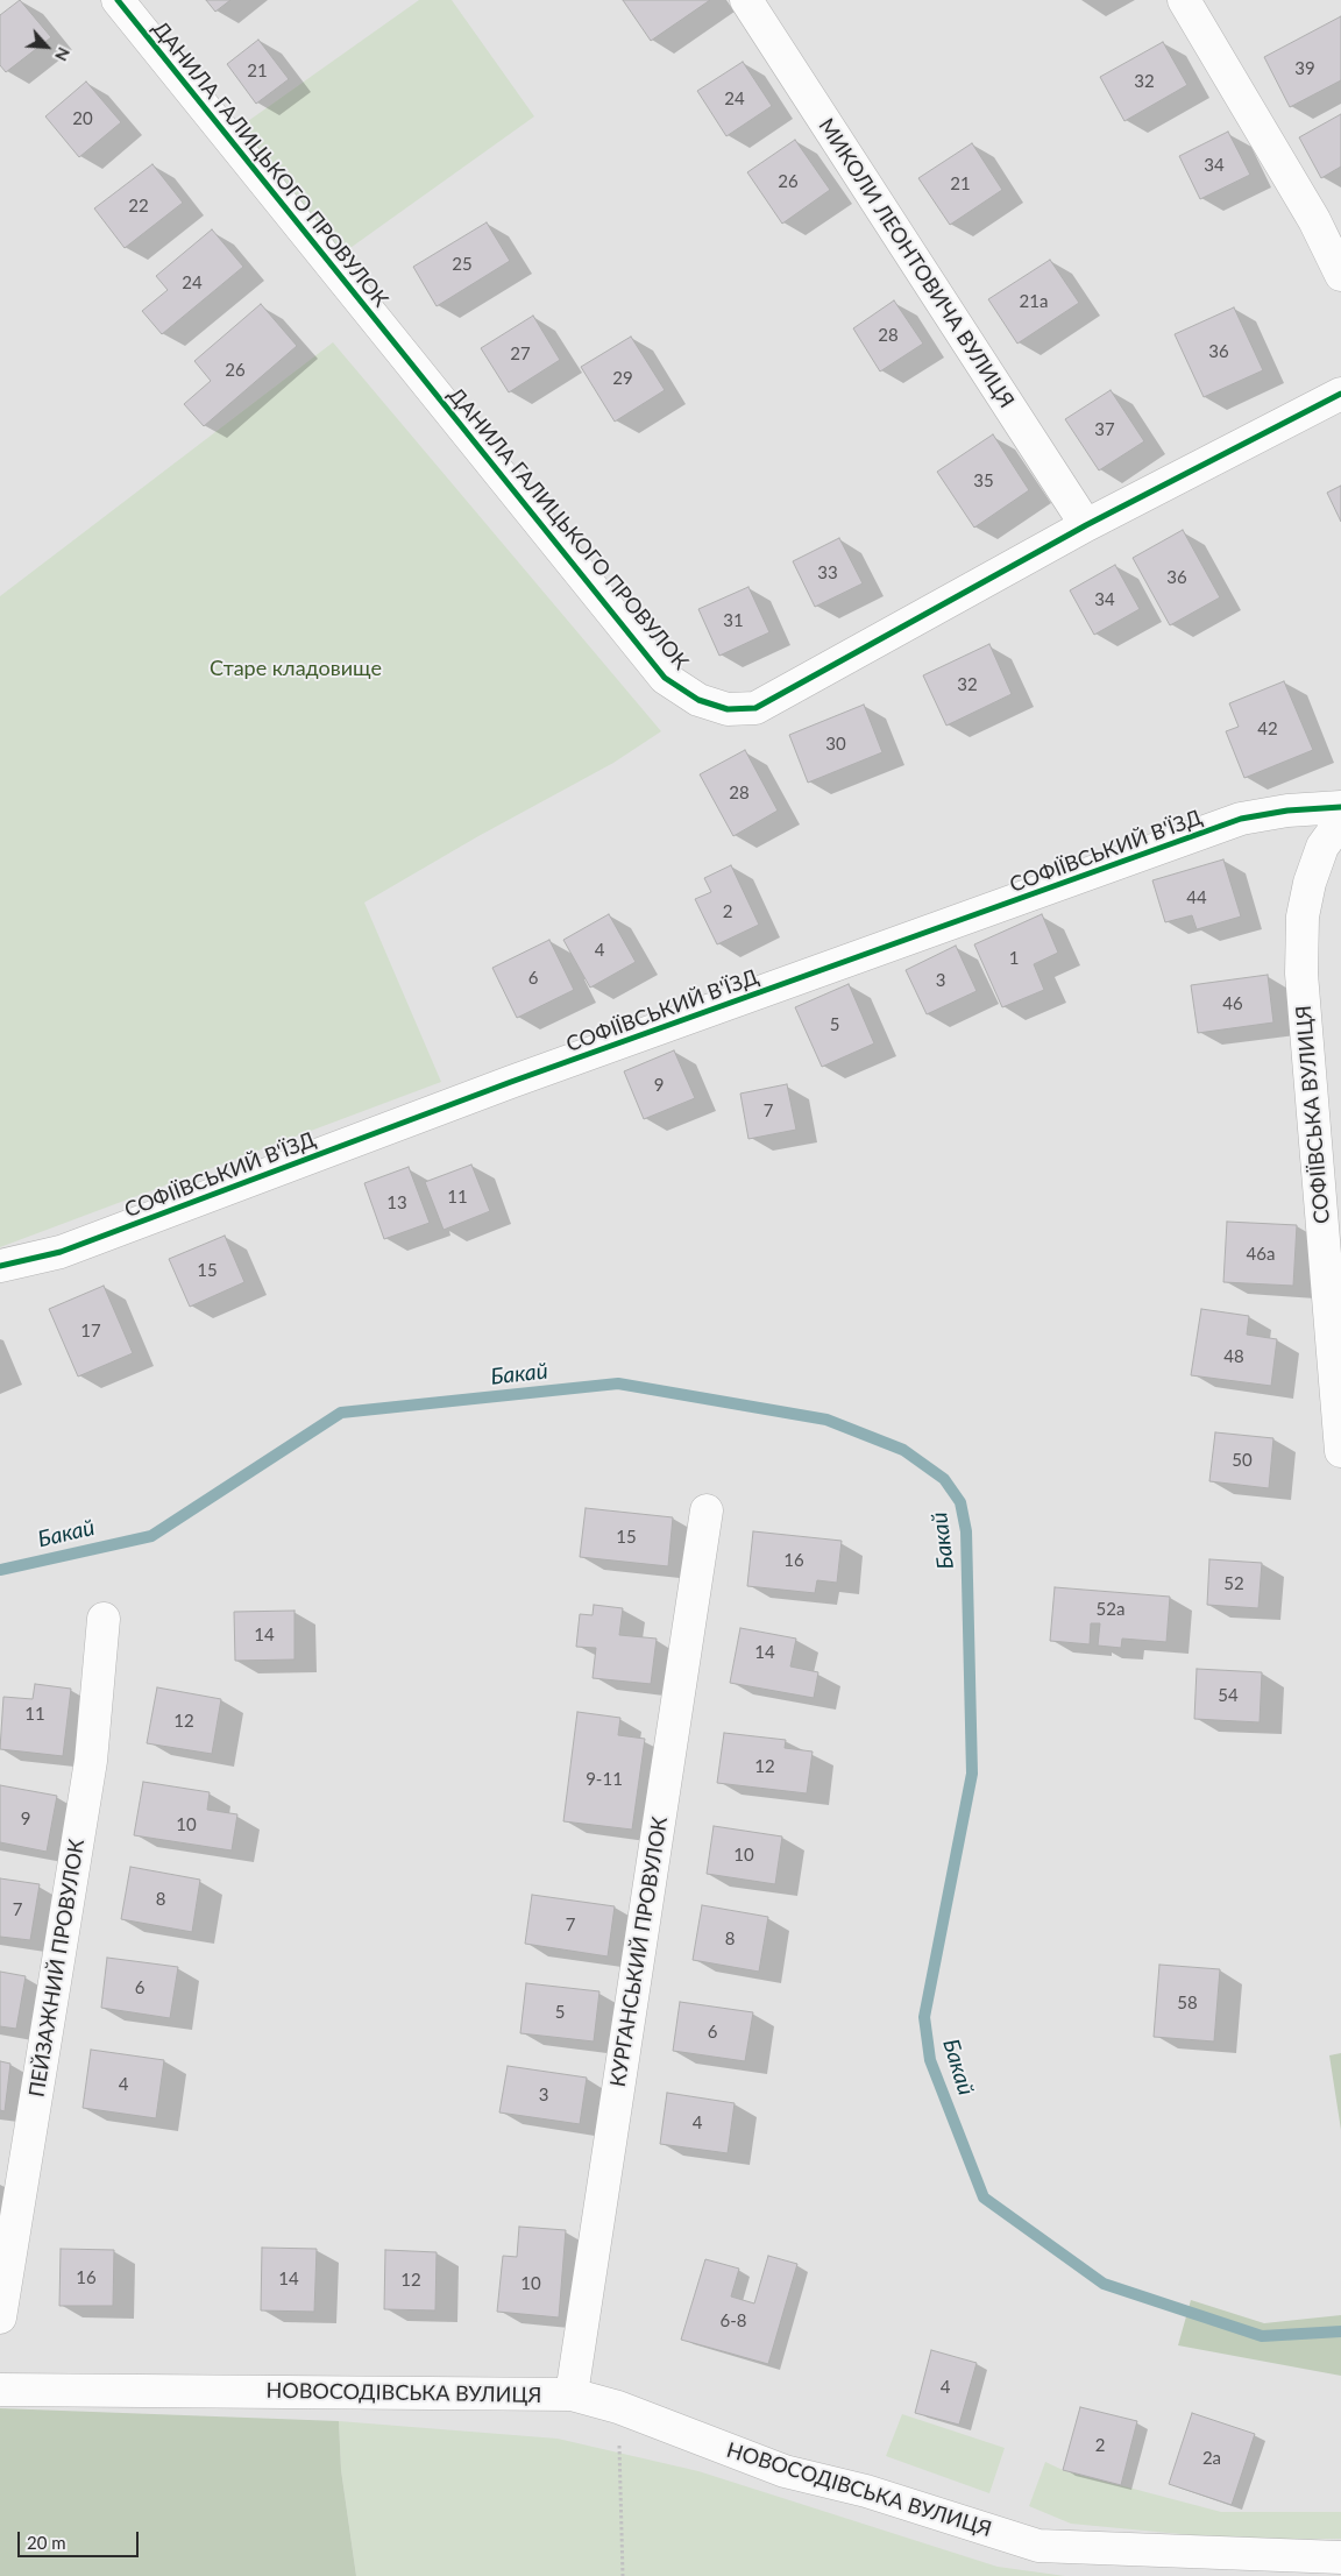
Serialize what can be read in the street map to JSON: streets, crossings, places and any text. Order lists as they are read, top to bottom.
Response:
{
  "streets": {
    "street": [
      "ДАНИЛА ГАЛИЦЬКОГО ПРОВУЛОК",
      "МИКОЛИ ЛЕОНТОВИЧА ВУЛИЦЯ",
      "СОФІЇВСЬКИЙ В'ЇЗД",
      "СОФІЇВСЬКА ВУЛИЦЯ",
      "КУРГАНСЬКИЙ ПРОВУЛОК",
      "ПЕЙЗАЖНИЙ ПРОВУЛОК",
      "НОВОСОДІВСЬКА ВУЛИЦЯ"
    ]
  },
  "crossings": [
    ["ДАНИЛА ГАЛИЦЬКОГО ПРОВУЛОК", "МИКОЛИ ЛЕОНТОВИЧА ВУЛИЦЯ"],
    ["КУРГАНСЬКИЙ ПРОВУЛОК", "НОВОСОДІВСЬКА ВУЛИЦЯ"]
  ],
  "water": ["Бакай"],
  "parks": ["Старе кладовище"],
  "house_numbers": [
    "39",
    "21",
    "32",
    "24",
    "20",
    "34",
    "26",
    "21",
    "22",
    "25",
    "24",
    "21а",
    "28",
    "36",
    "27",
    "26",
    "29",
    "37",
    "35",
    "33",
    "36",
    "34",
    "31",
    "32",
    "42",
    "30",
    "28",
    "44",
    "2",
    "4",
    "1",
    "6",
    "3",
    "46",
    "5",
    "9",
    "7",
    "11",
    "13",
    "46а",
    "15",
    "17",
    "48",
    "50",
    "15",
    "16",
    "52",
    "52а",
    "14",
    "14",
    "54",
    "11",
    "12",
    "12",
    "9-11",
    "9",
    "10",
    "10",
    "8",
    "7",
    "7",
    "8",
    "6",
    "58",
    "5",
    "6",
    "4",
    "3",
    "4",
    "16",
    "14",
    "12",
    "10",
    "6-8",
    "4",
    "2",
    "2а"
  ],
  "scale_bar": "20 m",
  "north": "bottom right"
}
